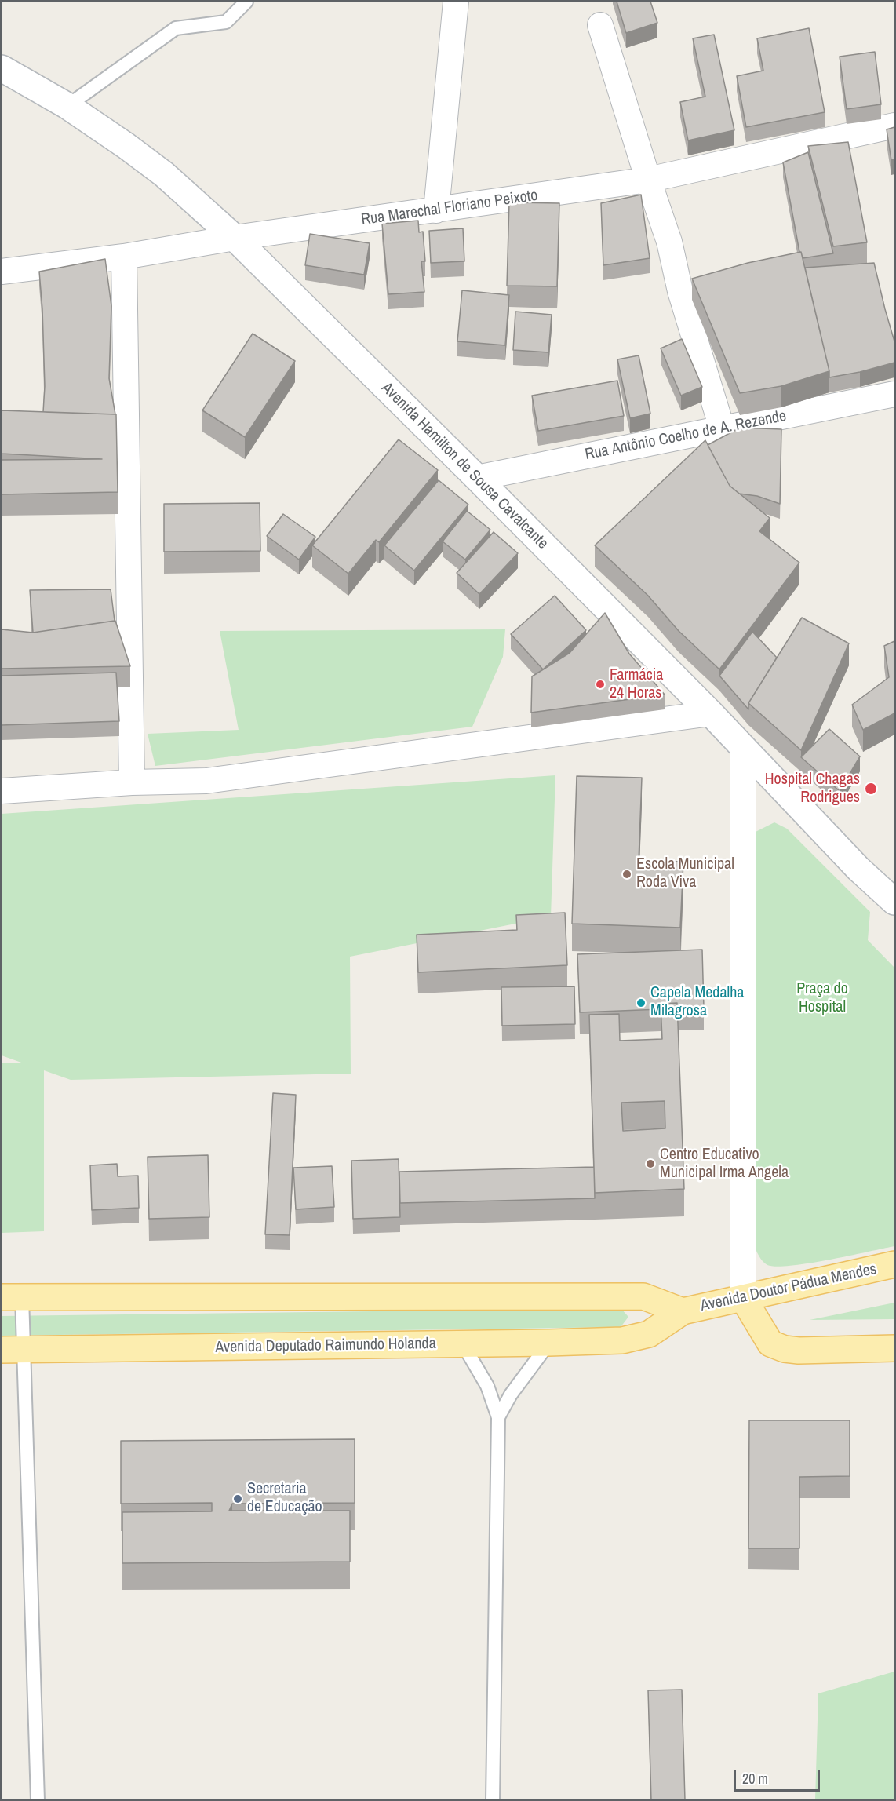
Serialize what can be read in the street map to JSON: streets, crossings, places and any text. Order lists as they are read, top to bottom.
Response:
{
  "streets": {
    "main road": ["Avenida Hamilton de Sousa Cavalcante", "Avenida Doutor Pádua Mendes", "Avenida Deputado Raimundo Holanda"],
    "street": ["Rua Marechal Floriano Peixoto", "Rua Antônio Coelho de A. Rezende"]
  },
  "crossings": [
    ["Rua Marechal Floriano Peixoto", "Avenida Hamilton de Sousa Cavalcante"],
    ["Rua Antônio Coelho de A. Rezende", "Avenida Hamilton de Sousa Cavalcante"],
    ["Avenida Doutor Pádua Mendes", "Avenida Deputado Raimundo Holanda"]
  ],
  "parks": ["Praça do Hospital"],
  "places": [
    "Farmácia 24 Horas",
    "Hospital Chagas Rodrigues",
    "Escola Municipal Roda Viva",
    "Capela Medalha Milagrosa",
    "Centro Educativo Municipal Irma Angela",
    "Secretaria de Educação"
  ],
  "scale_bar": "20 m"
}
